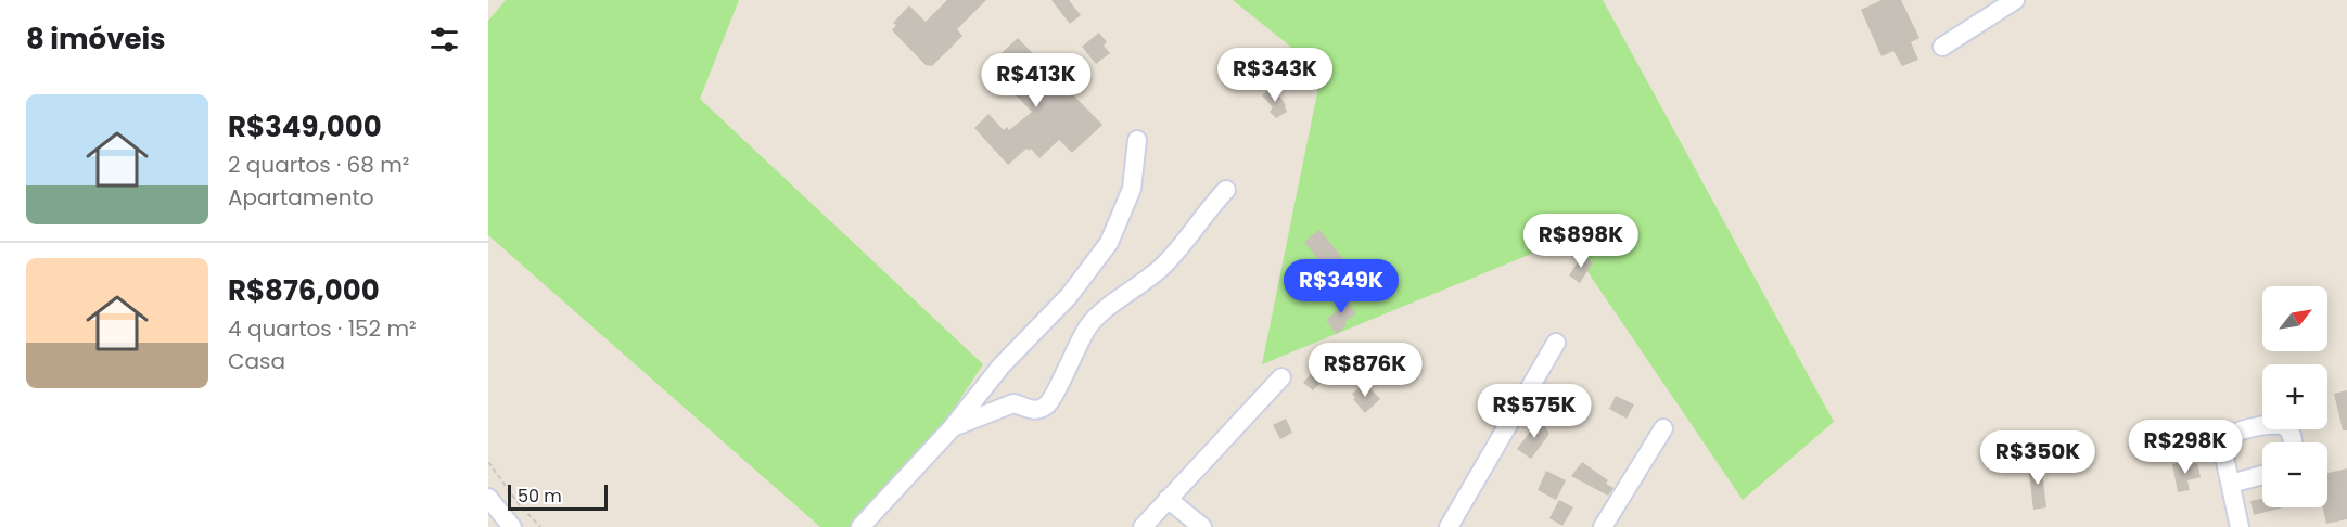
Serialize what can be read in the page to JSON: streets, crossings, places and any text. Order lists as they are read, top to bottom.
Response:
{
  "scale_bar": "50 m",
  "north": "top right",
  "page": {
    "heading": "8 imóveis",
    "price": [
      "R$343K",
      "R$413K",
      "R$898K",
      "R$349K",
      "R$876K",
      "R$575K",
      "R$298K",
      "R$350K"
    ],
    "list": [
      {
        "name": "R$349,000",
        "note": "2 quartos · 68 m² · Apartamento"
      },
      {
        "name": "R$876,000",
        "note": "4 quartos · 152 m² · Casa"
      }
    ],
    "map_buttons": ["+", "−"],
    "scale": "50 m"
  }
}
